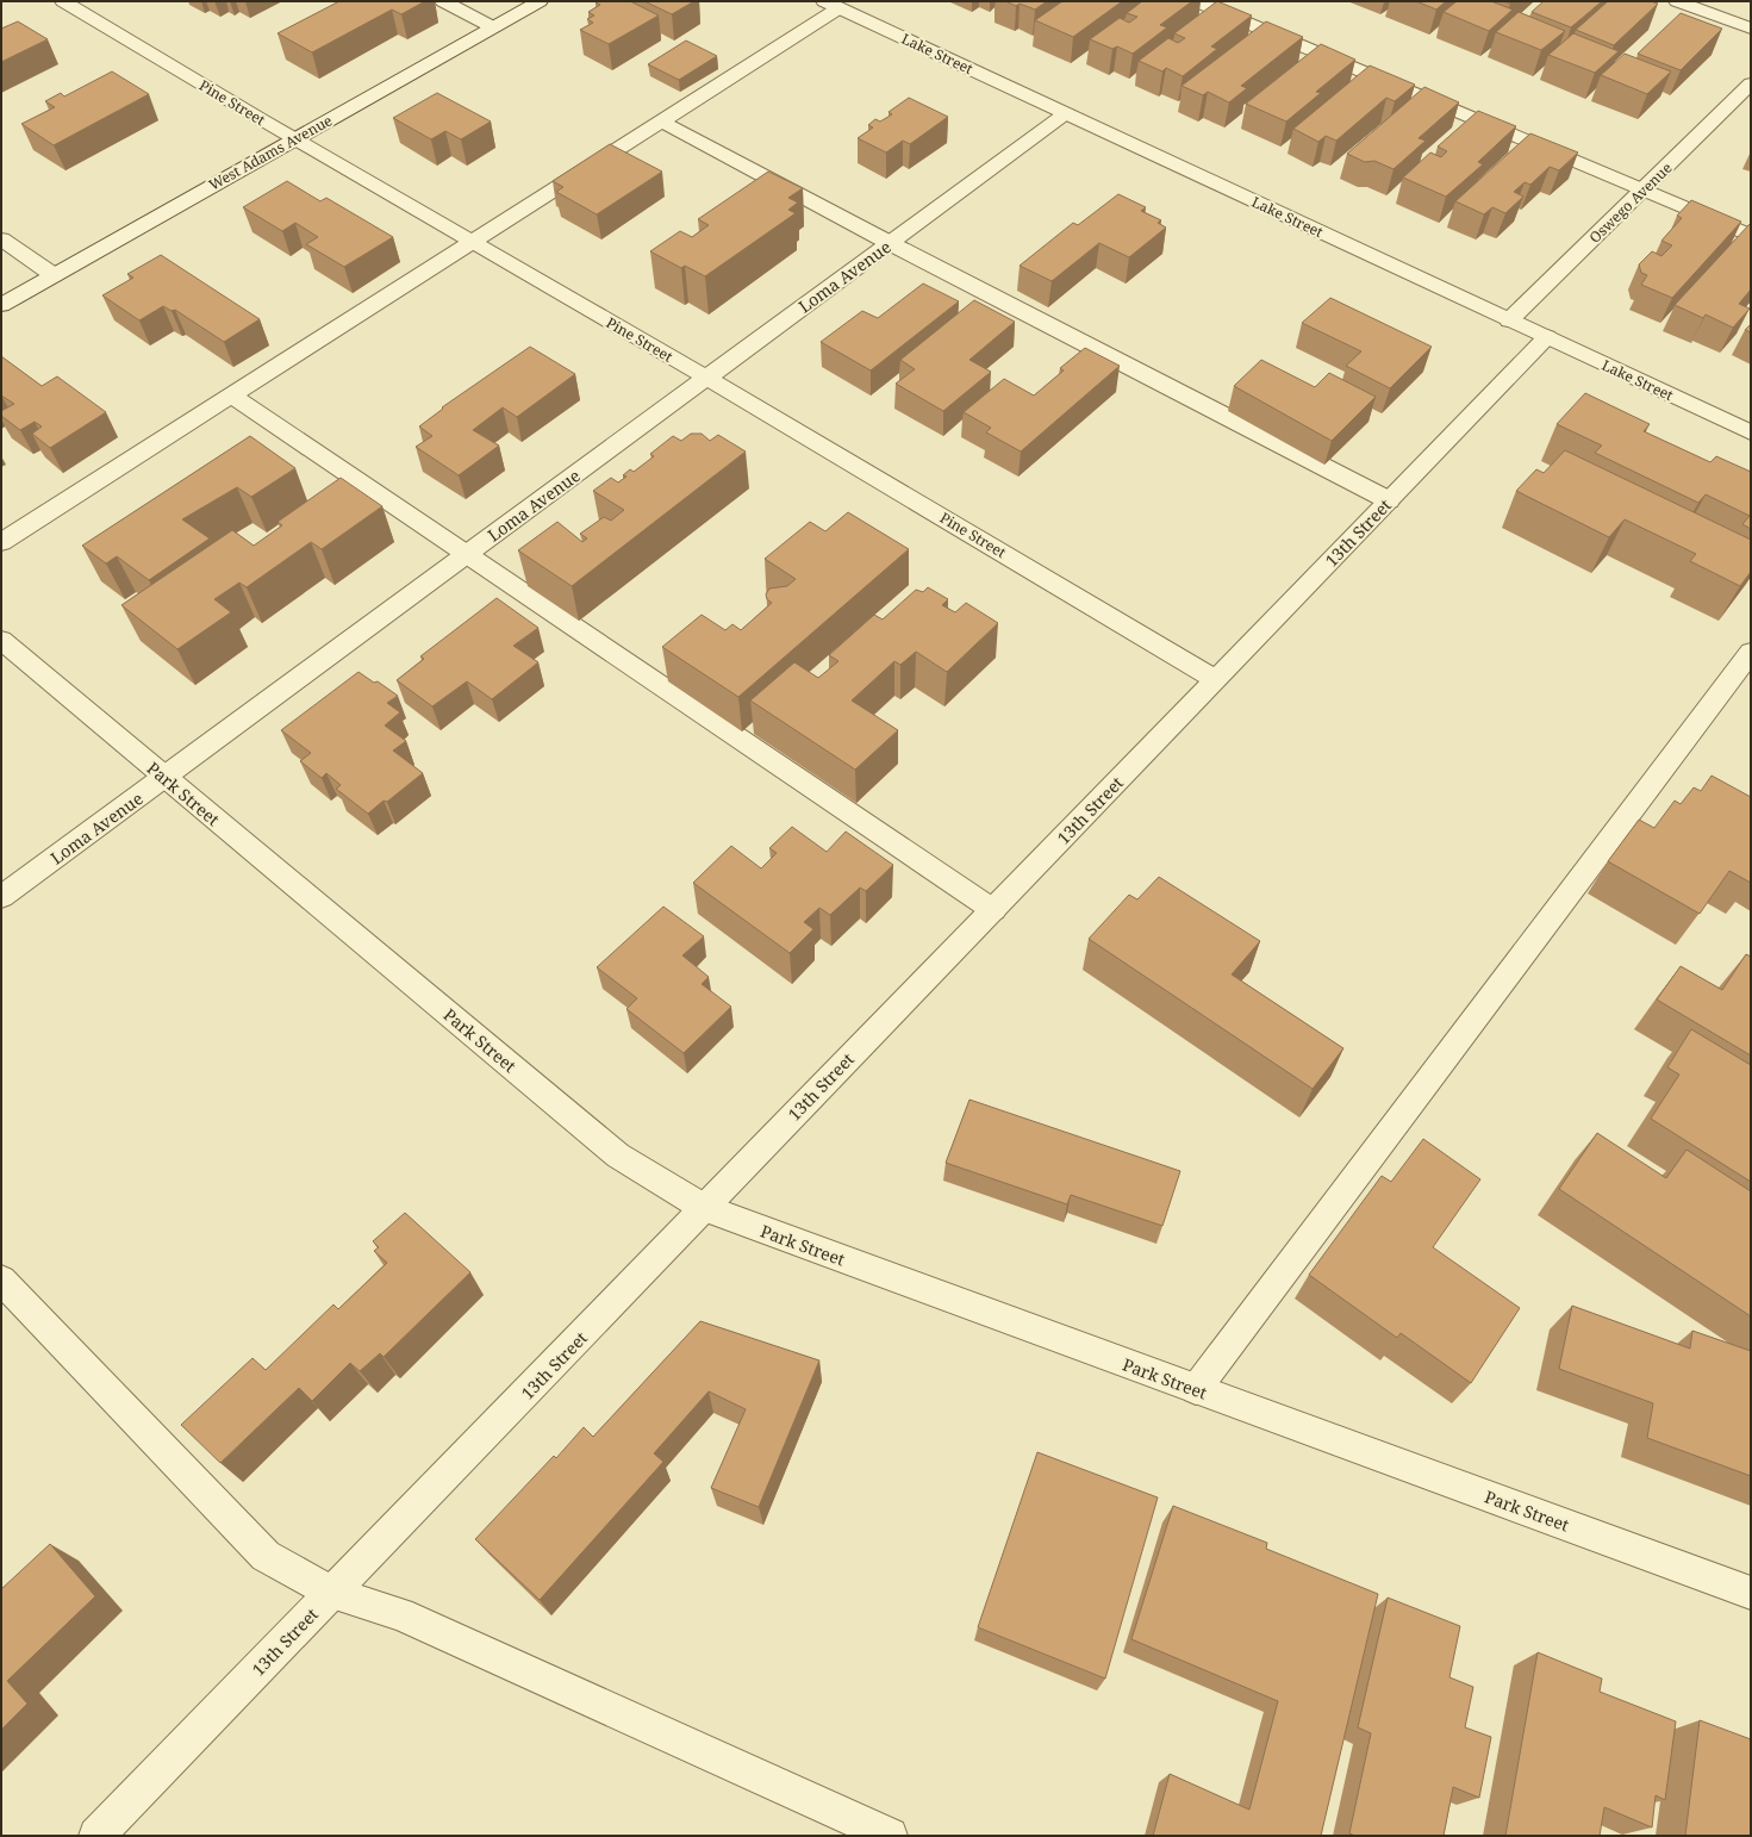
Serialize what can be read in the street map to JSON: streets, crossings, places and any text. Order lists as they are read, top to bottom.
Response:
{
  "streets": {
    "street": [
      "Lake Street",
      "Pine Street",
      "West Adams Avenue",
      "Oswego Avenue",
      "Loma Avenue",
      "13th Street",
      "Park Street"
    ]
  },
  "crossings": [
    ["Lake Street", "Oswego Avenue"],
    ["Lake Street", "Loma Avenue"],
    ["Lake Street", "13th Street"],
    ["Pine Street", "West Adams Avenue"],
    ["Pine Street", "Loma Avenue"],
    ["Pine Street", "13th Street"],
    ["Loma Avenue", "Park Street"],
    ["13th Street", "Park Street"]
  ]
}
